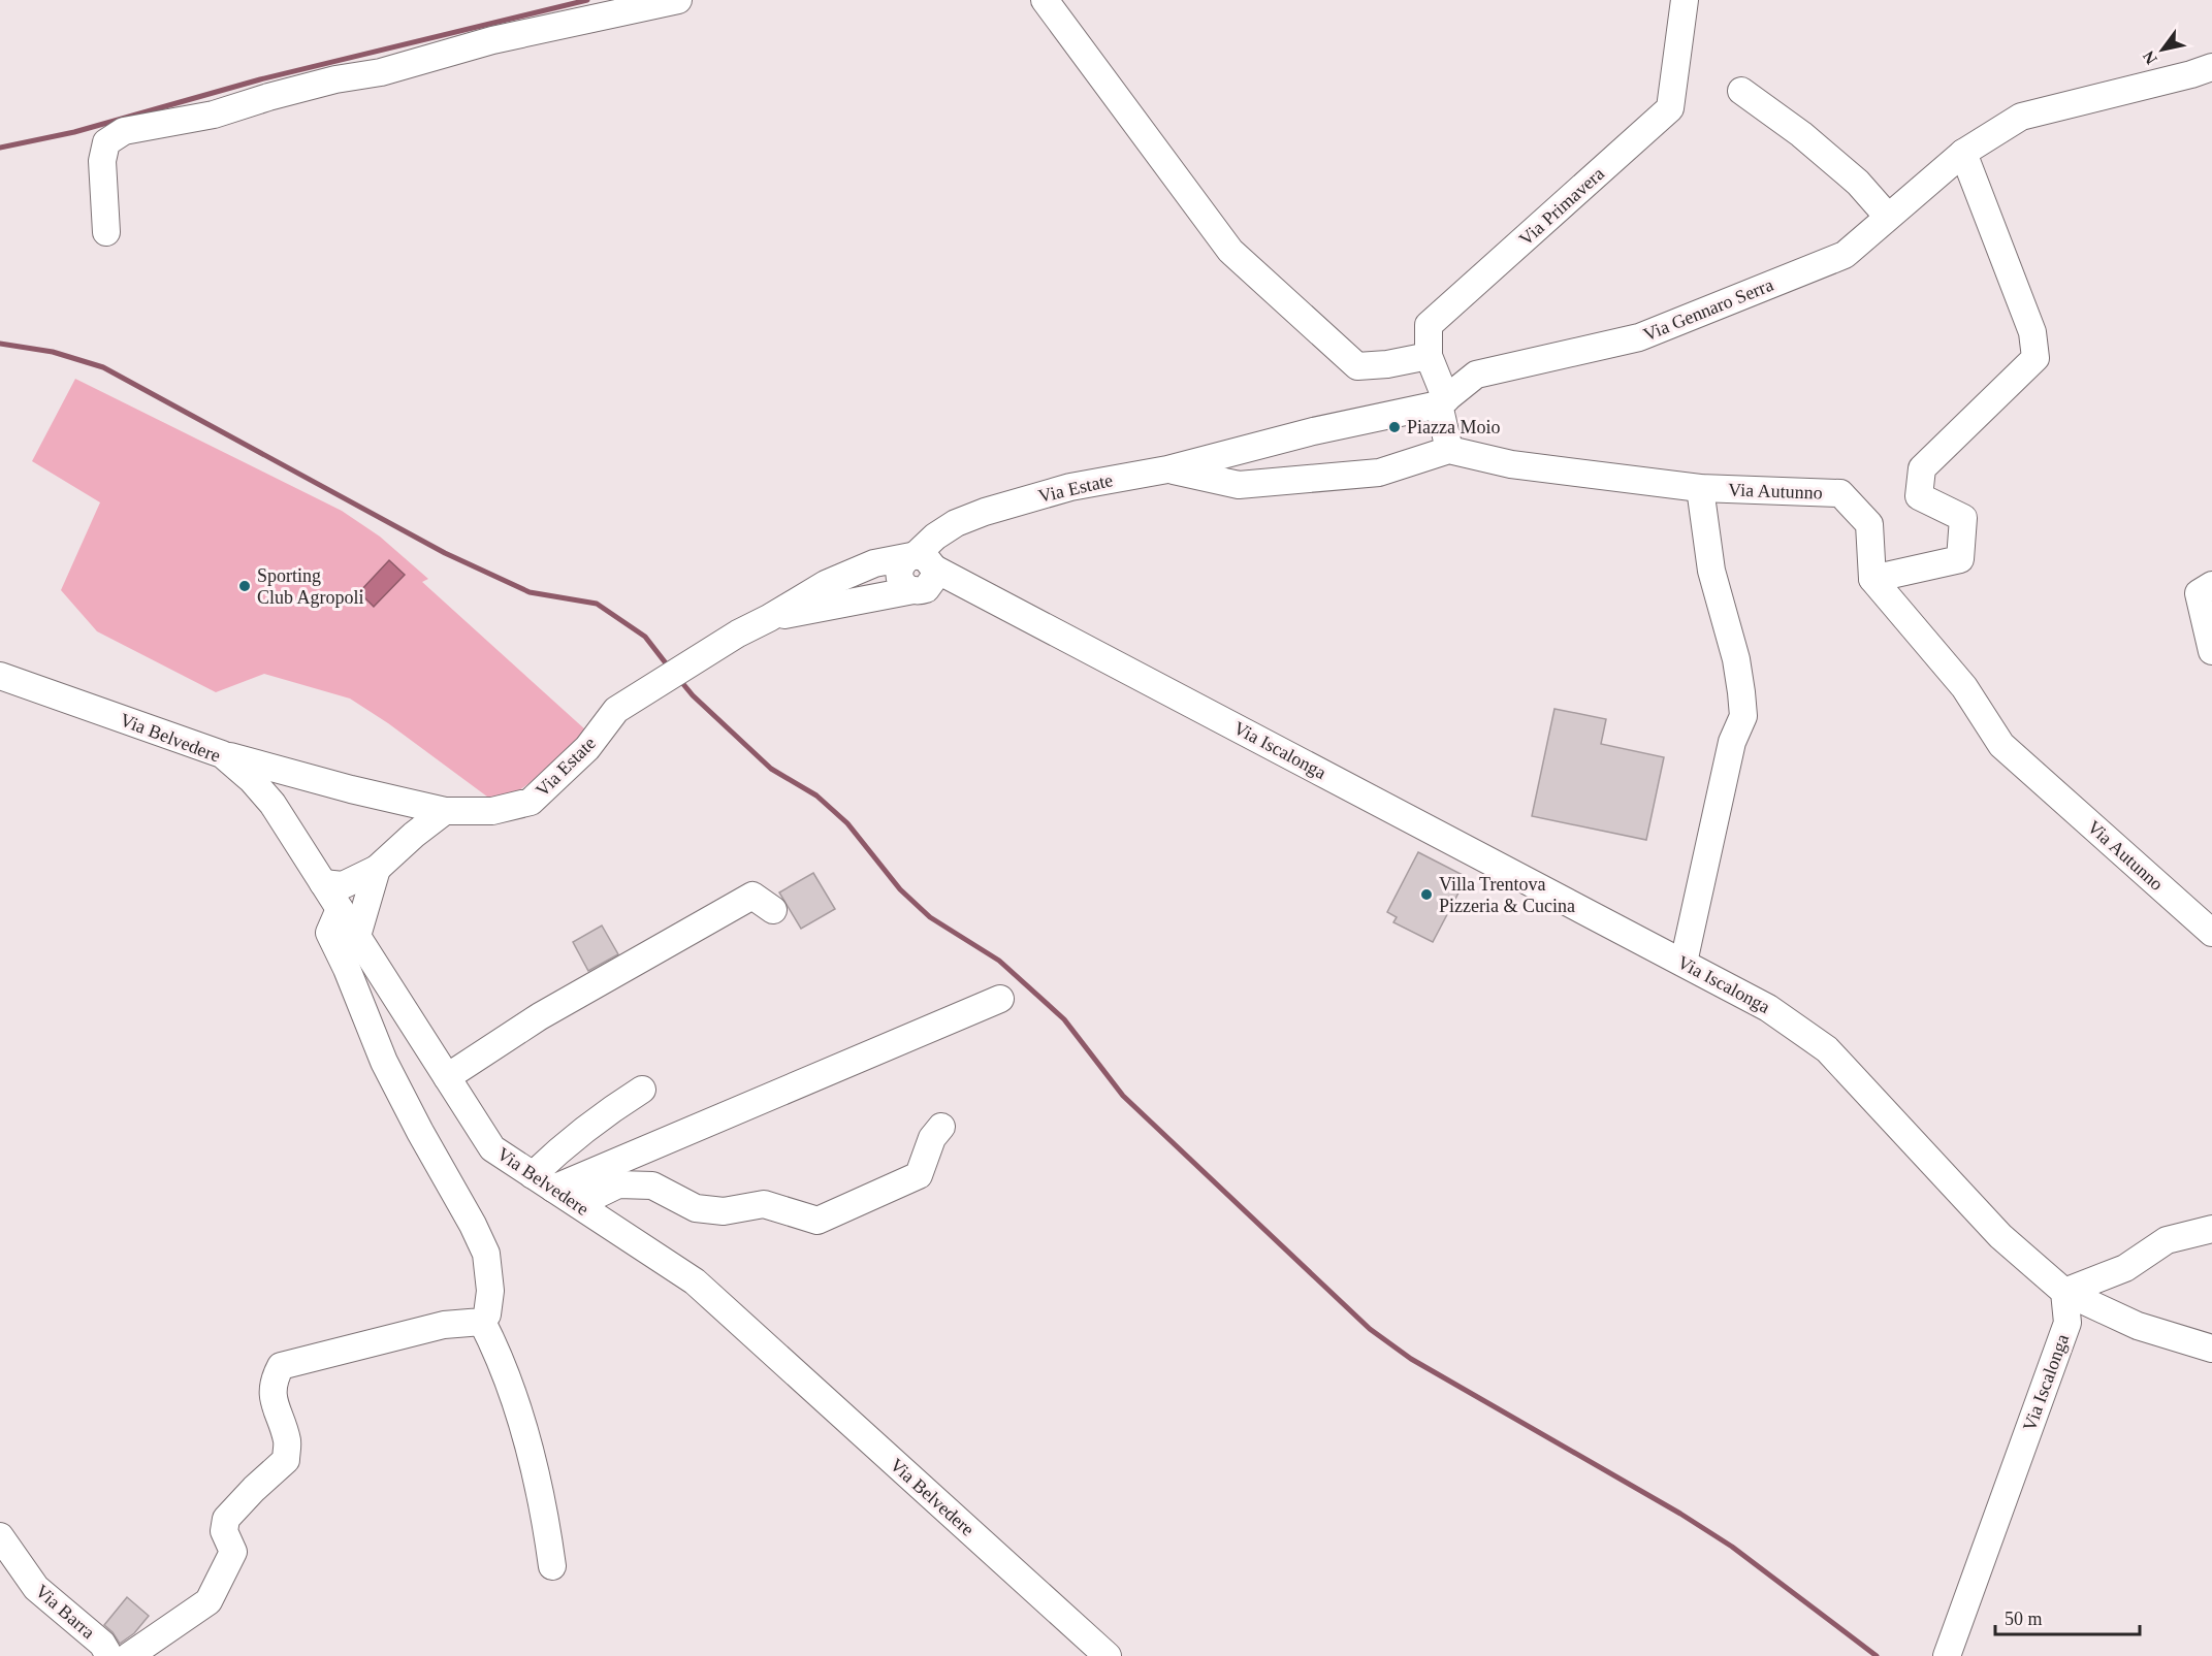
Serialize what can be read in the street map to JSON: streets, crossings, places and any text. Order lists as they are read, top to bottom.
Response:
{
  "streets": {
    "street": [
      "Via Primavera",
      "Via Gennaro Serra",
      "Via Estate",
      "Via Autunno",
      "Via Belvedere",
      "Via Iscalonga",
      "Via Barra"
    ]
  },
  "crossings": [
    ["Via Primavera", "Via Gennaro Serra"],
    ["Via Gennaro Serra", "Via Estate"],
    ["Via Estate", "Via Belvedere"],
    ["Via Estate", "Via Iscalonga"]
  ],
  "places": ["Piazza Moio", "Sporting Club Agropoli", "Villa Trentova Pizzeria & Cucina"],
  "scale_bar": "50 m",
  "north": "bottom left"
}
